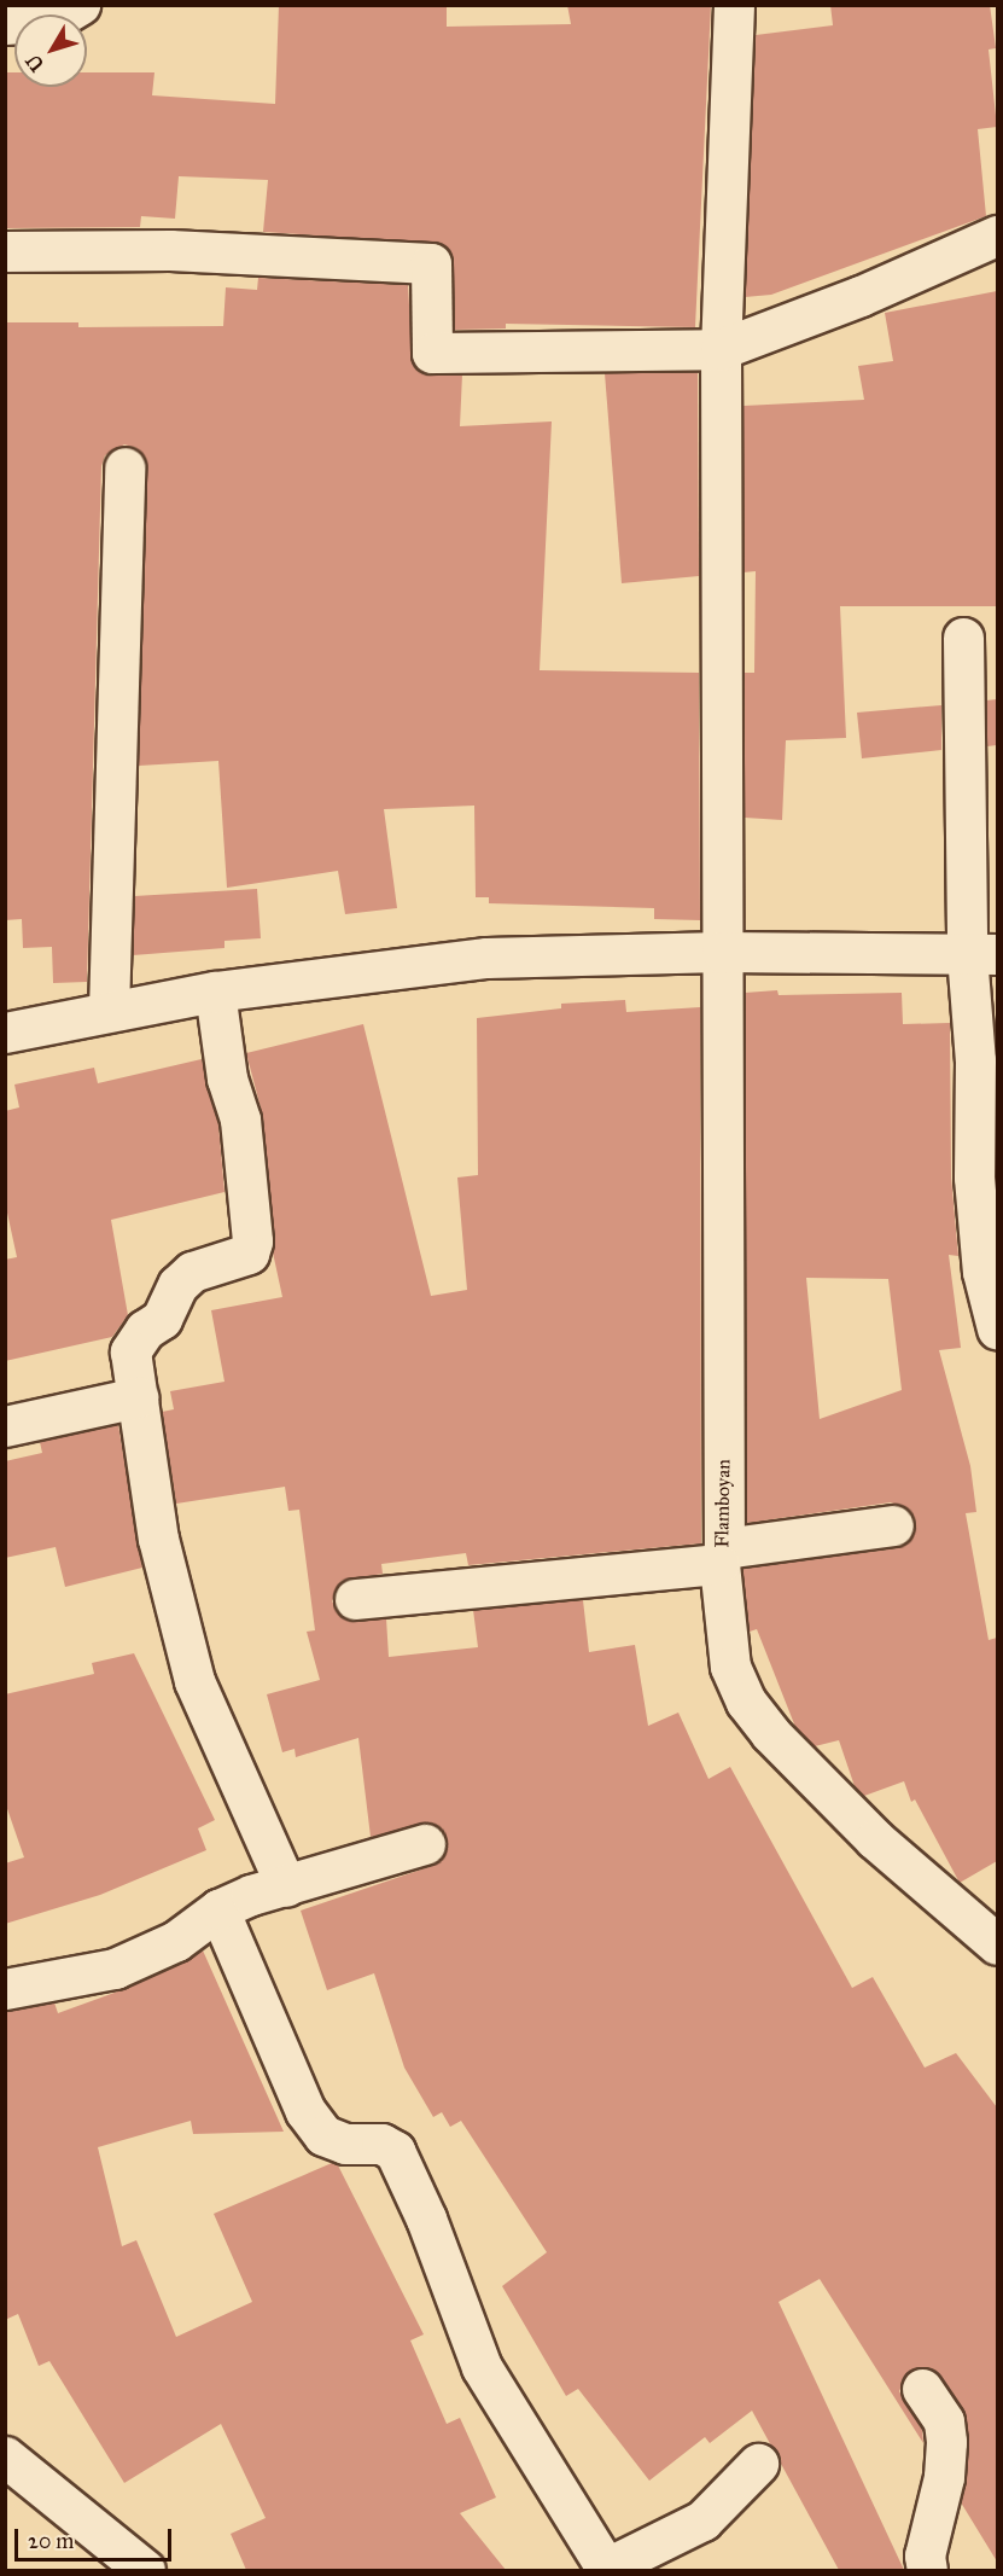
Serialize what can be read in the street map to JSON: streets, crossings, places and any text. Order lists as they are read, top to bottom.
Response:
{
  "streets": {
    "street": ["Flamboyan"]
  },
  "scale_bar": "20 m",
  "north": "bottom left"
}
